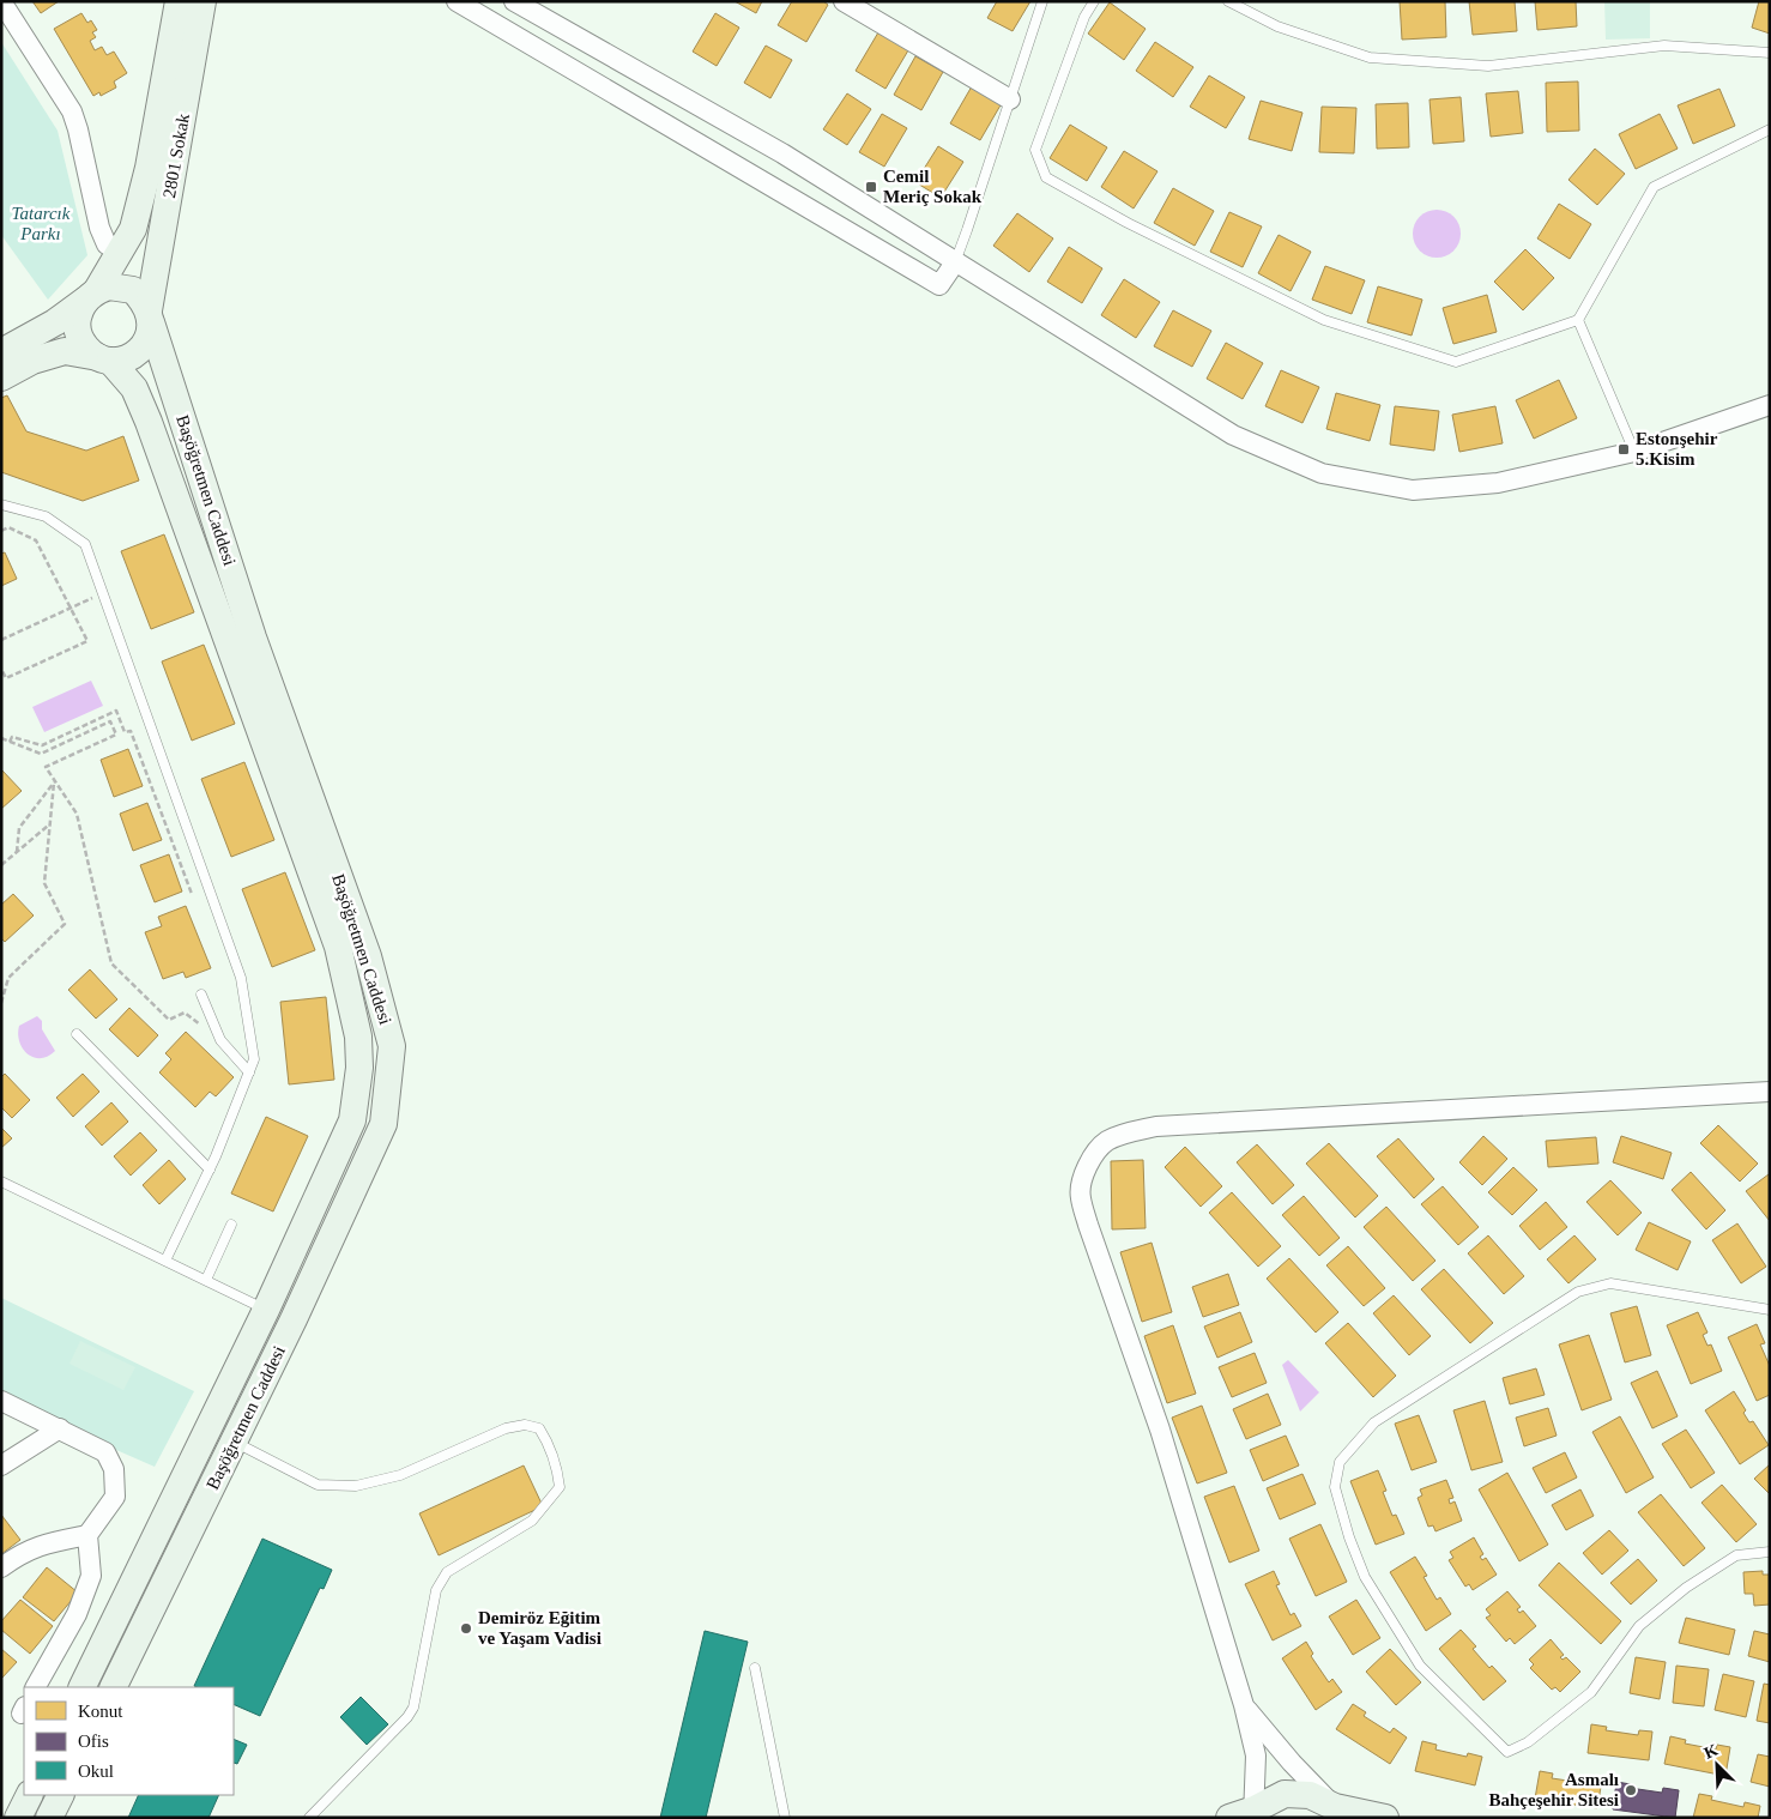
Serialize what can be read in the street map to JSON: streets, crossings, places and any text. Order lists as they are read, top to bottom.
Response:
{
  "streets": {
    "street": ["2801 Sokak", "Başöğretmen Caddesi"]
  },
  "crossings": [
    ["2801 Sokak", "Başöğretmen Caddesi"]
  ],
  "parks": ["Tatarcık Parkı"],
  "places": {
    "transit": ["Cemil Meriç Sokak", "Estonşehir 5.Kisim"],
    "other": ["Demiröz Eğitim ve Yaşam Vadisi", "Asmalı Bahçeşehir Sitesi"]
  },
  "legend": ["Konut", "Ofis", "Okul"],
  "north": "top left"
}
